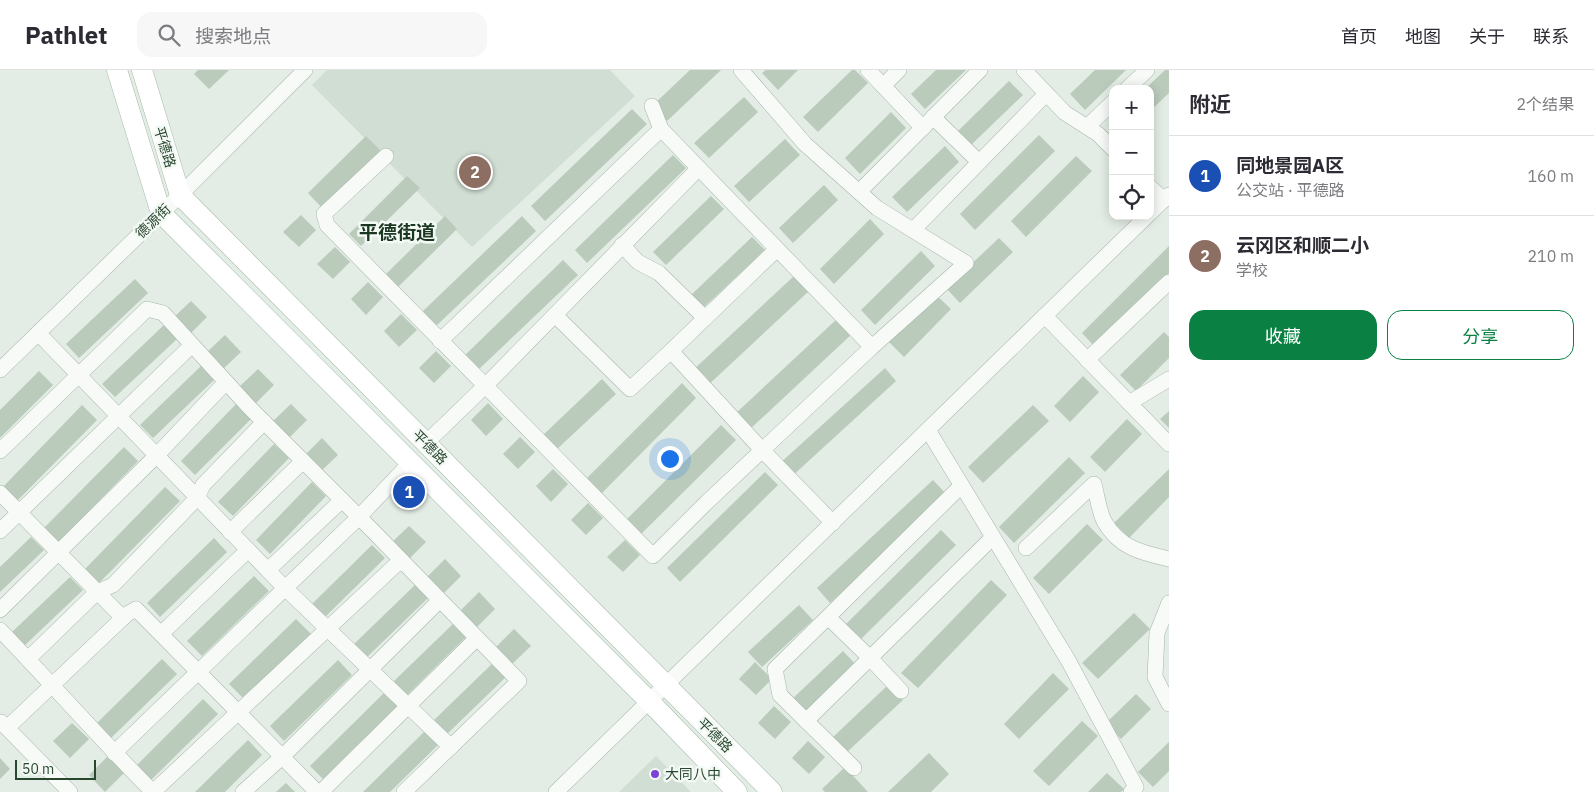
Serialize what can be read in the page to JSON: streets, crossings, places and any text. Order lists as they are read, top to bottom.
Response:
{
  "streets": {
    "main road": ["平德路"],
    "street": ["德源街"]
  },
  "crossings": [
    ["平德路", "德源街"]
  ],
  "districts": ["平德街道"],
  "places": ["大同八中"],
  "scale_bar": "50 m",
  "page": {
    "header": "Pathlet",
    "search": "搜索地点",
    "nav": [
      "首页",
      "地图",
      "关于",
      "联系"
    ],
    "heading": ["附近", "2个结果"],
    "map_buttons": ["+", "−"],
    "list": [
      {
        "mark": "1",
        "name": "同地景园A区",
        "note": "公交站 · 平德路",
        "value": "160 m"
      },
      {
        "mark": "2",
        "name": "云冈区和顺二小",
        "note": "学校",
        "value": "210 m"
      }
    ],
    "pins": ["2", "1"],
    "buttons": ["收藏", "分享"],
    "scale": "50 m"
  }
}
